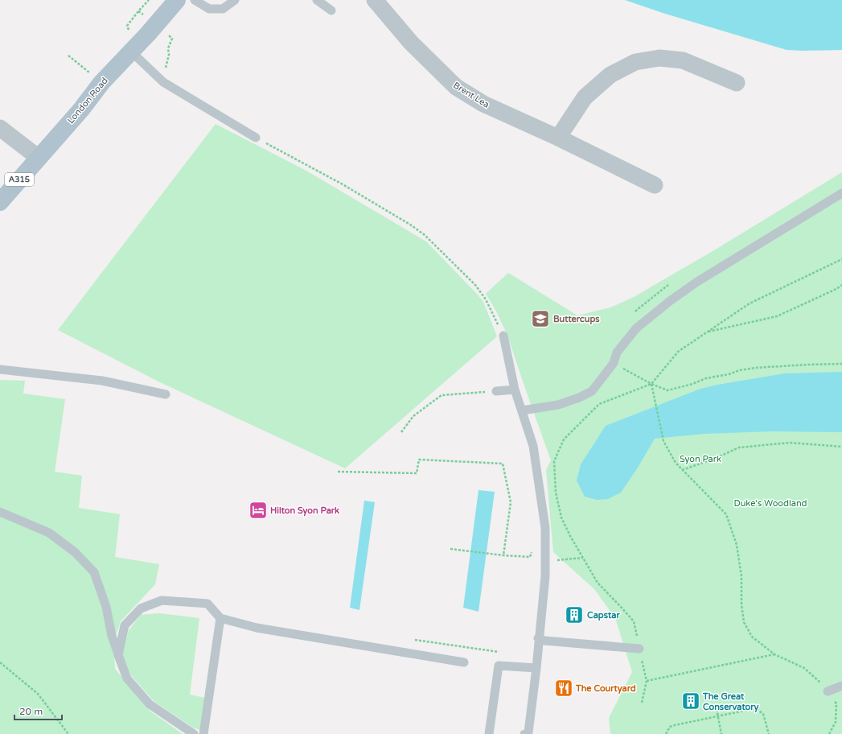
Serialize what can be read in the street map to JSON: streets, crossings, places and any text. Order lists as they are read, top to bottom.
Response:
{
  "streets": {
    "main road": ["London Road", "A315"],
    "street": ["Brent Lea"]
  },
  "parks": ["Syon Park", "Duke's Woodland"],
  "places": {
    "school or university": ["Buttercups"],
    "hotel": ["Hilton Syon Park"],
    "building": ["Capstar", "The Great Conservatory"],
    "restaurant": ["The Courtyard"]
  },
  "scale_bar": "20 m"
}
